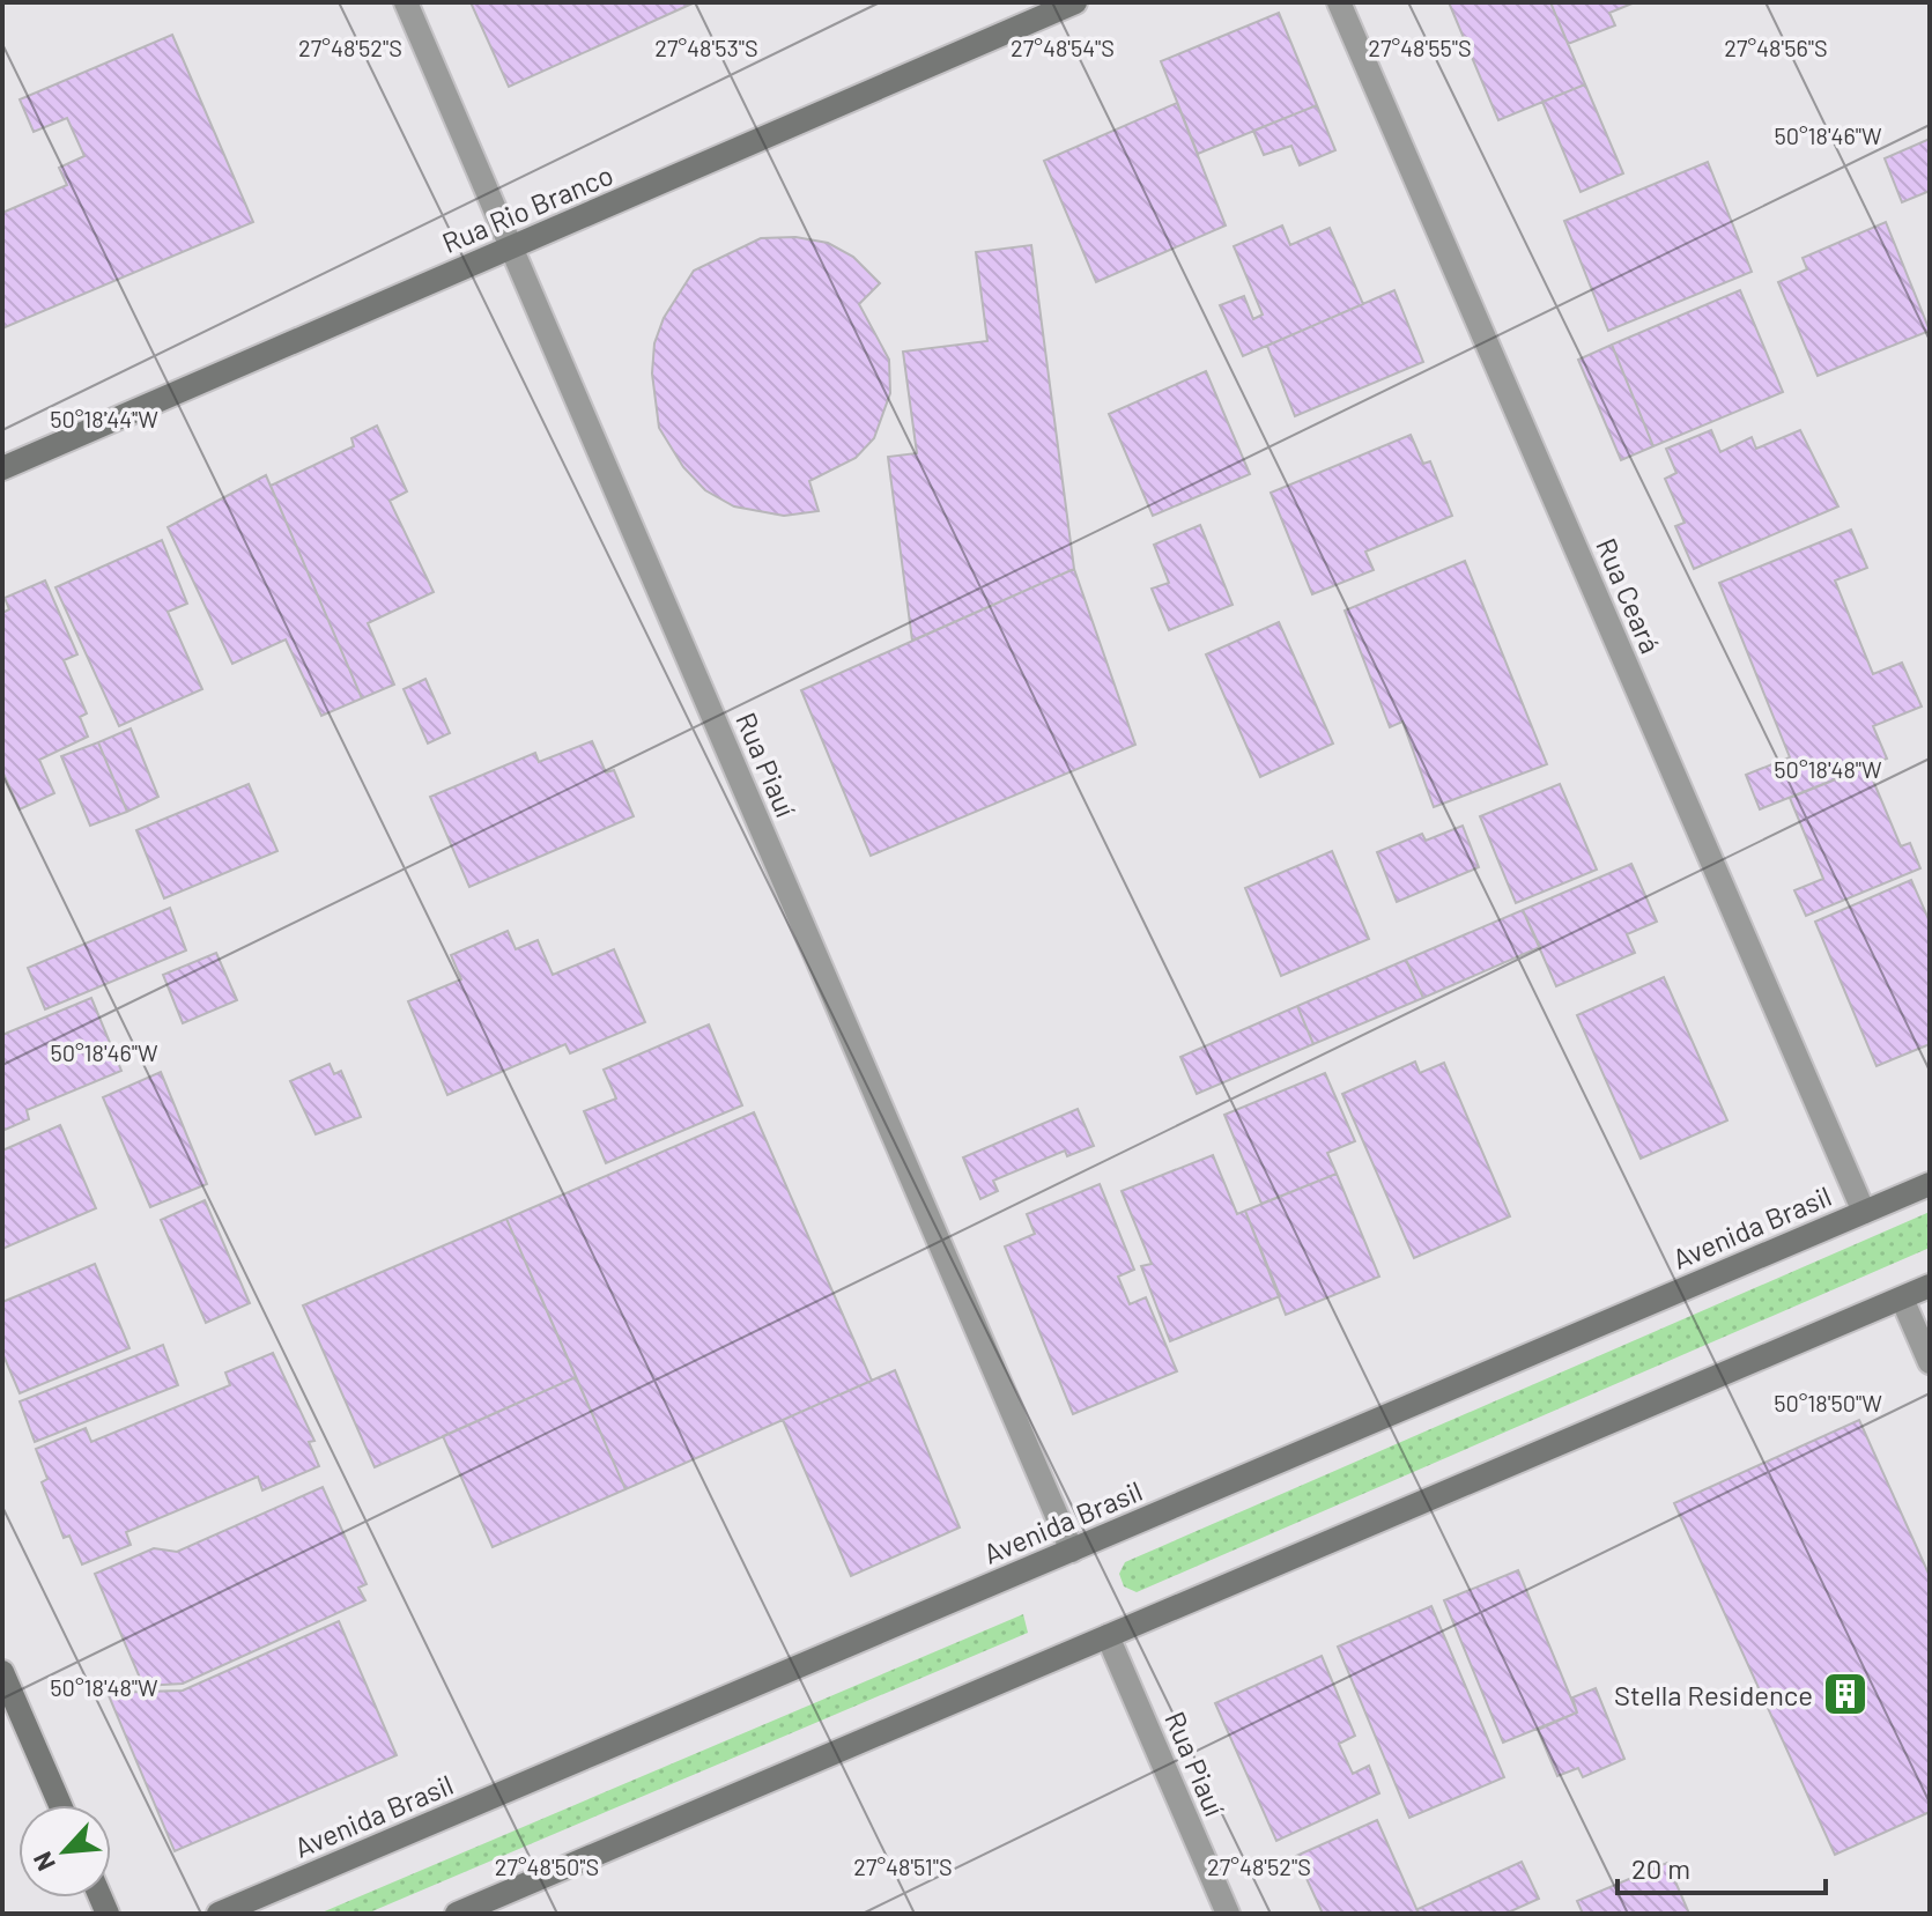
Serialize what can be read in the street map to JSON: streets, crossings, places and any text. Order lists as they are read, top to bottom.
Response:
{
  "streets": {
    "main road": ["Rua Rio Branco", "Avenida Brasil"],
    "street": ["Rua Ceará", "Rua Piauí"]
  },
  "crossings": [
    ["Rua Rio Branco", "Rua Piauí"],
    ["Rua Ceará", "Avenida Brasil"],
    ["Rua Piauí", "Avenida Brasil"]
  ],
  "places": {
    "building": ["Stella Residence"]
  },
  "scale_bar": "20 m",
  "north": "bottom left",
  "coordinates": [
    "27°48'52\"S",
    "27°48'53\"S",
    "27°48'54\"S",
    "27°48'55\"S",
    "27°48'56\"S",
    "50°18'46\"W",
    "50°18'44\"W",
    "50°18'48\"W",
    "50°18'50\"W",
    "27°48'50\"S",
    "27°48'51\"S"
  ]
}
